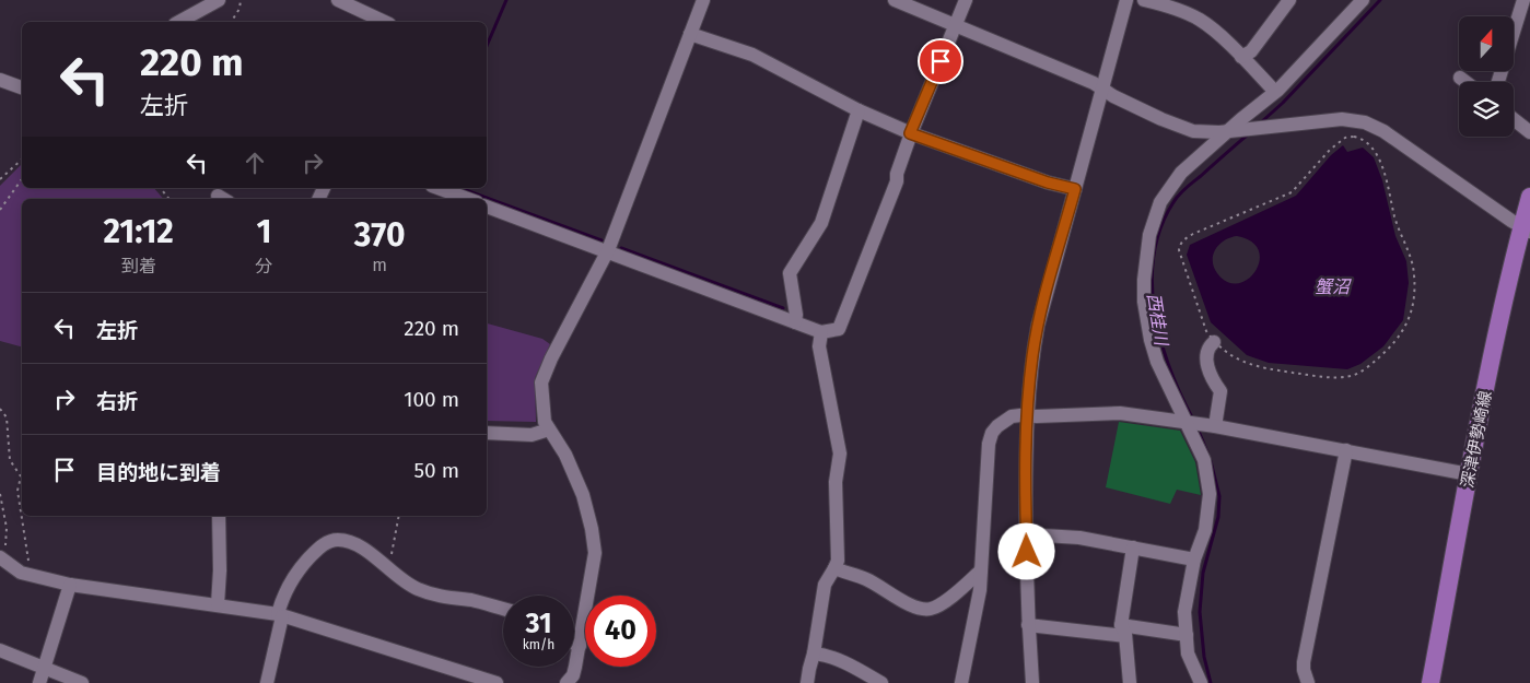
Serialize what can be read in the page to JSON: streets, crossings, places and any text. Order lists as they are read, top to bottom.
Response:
{
  "streets": {
    "main road": ["深津伊勢崎線"]
  },
  "water": ["蟹沼", "西桂川"],
  "north": "top",
  "page": {
    "turn": ["220 m", "左折"],
    "eta": [
      "21:12",
      "到着",
      "1",
      "分",
      "370",
      "m"
    ],
    "list": [
      {
        "name": "左折",
        "value": "220 m"
      },
      {
        "name": "右折",
        "value": "100 m"
      },
      {
        "name": "目的地に到着",
        "value": "50 m"
      }
    ],
    "speed": "31 km/h",
    "limit": "40"
  }
}
